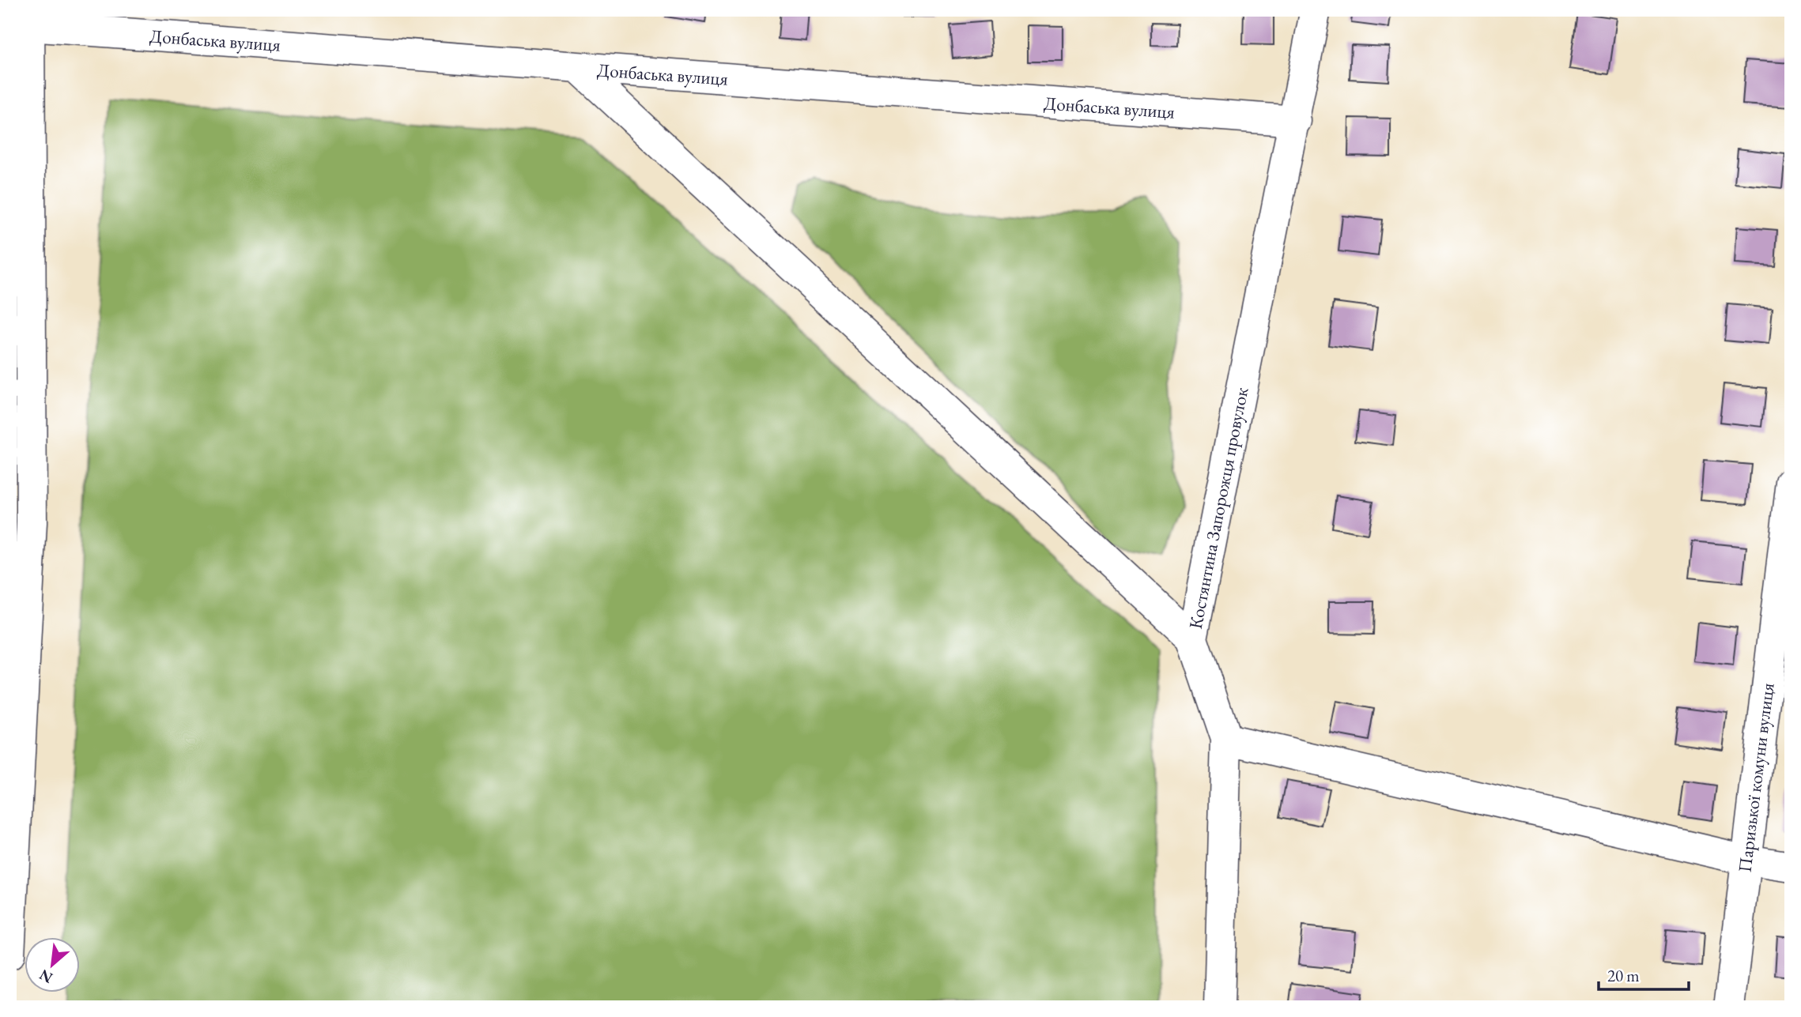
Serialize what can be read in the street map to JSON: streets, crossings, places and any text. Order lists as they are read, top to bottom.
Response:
{
  "streets": {
    "street": ["Донбаська вулиця", "Костянтина Запорожця провулок", "Паризької комуни вулиця"]
  },
  "crossings": [
    ["Донбаська вулиця", "Костянтина Запорожця провулок"]
  ],
  "scale_bar": "20 m",
  "north": "bottom left"
}
